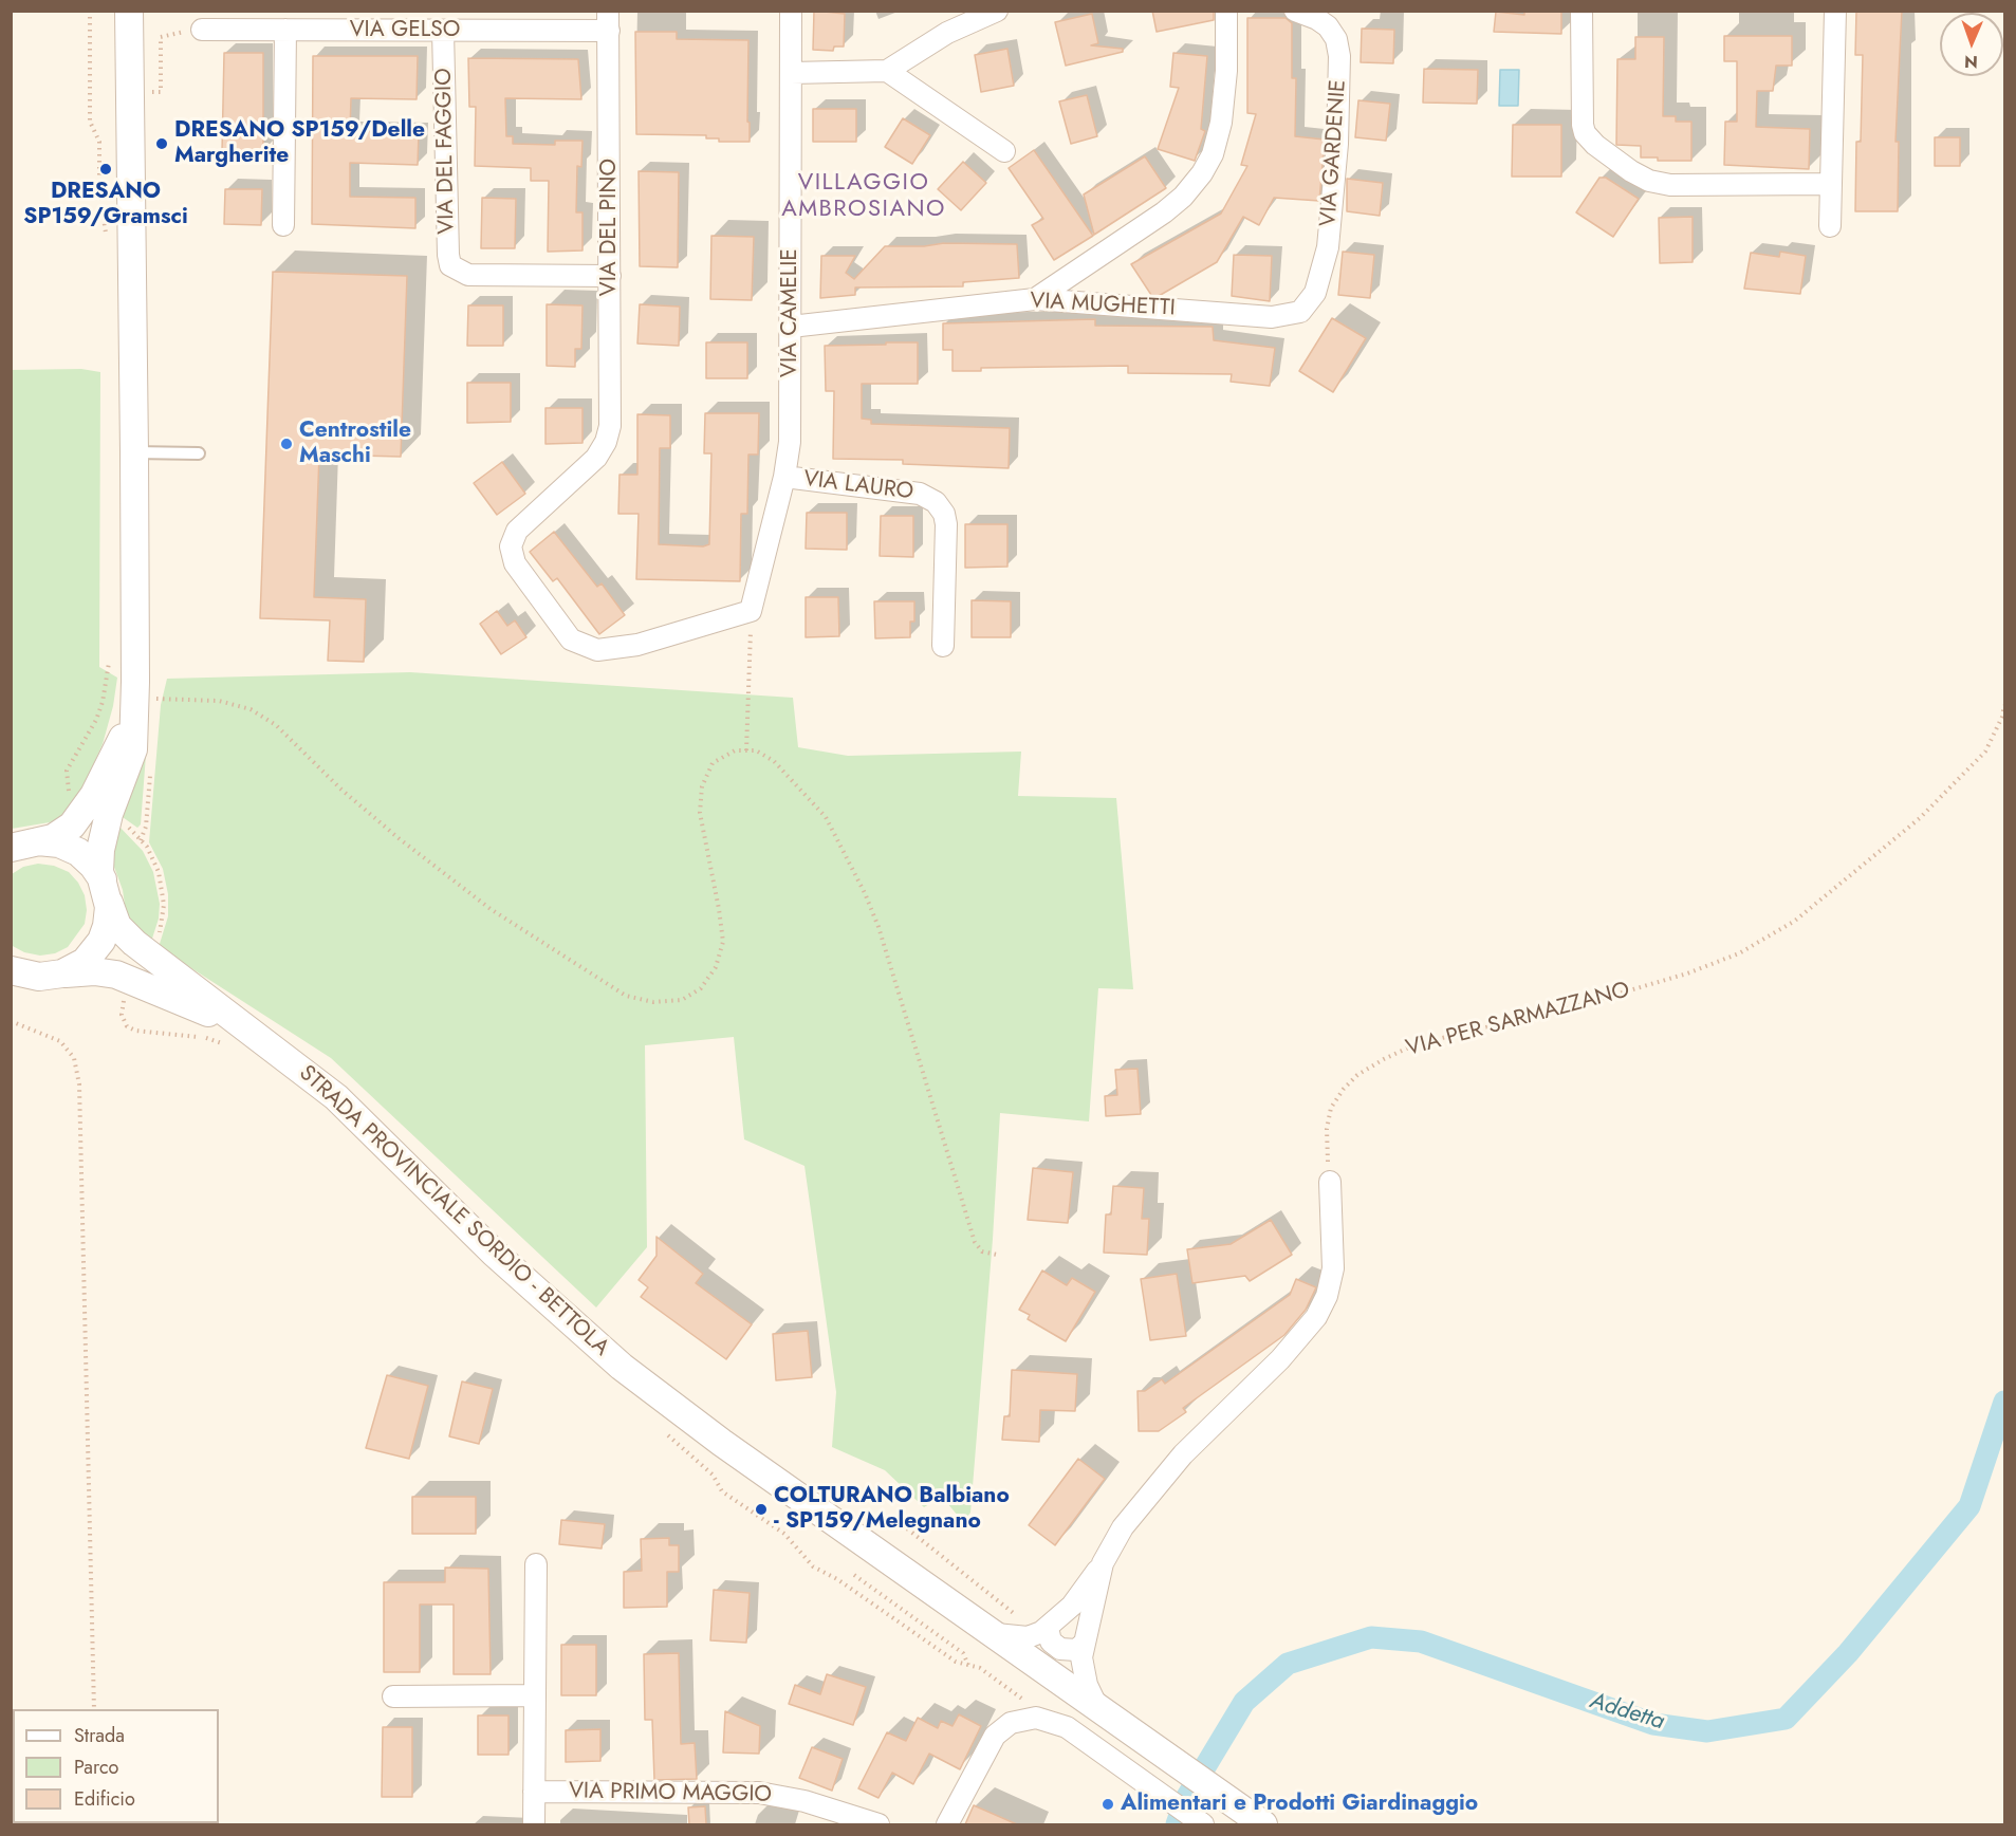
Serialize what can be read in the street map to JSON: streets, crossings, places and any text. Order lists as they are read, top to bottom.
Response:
{
  "streets": {
    "street": [
      "VIA GELSO",
      "VIA DEL FAGGIO",
      "VIA GARDENIE",
      "VIA DEL PINO",
      "VIA MUGHETTI",
      "VIA CAMELIE",
      "VIA LAURO",
      "STRADA PROVINCIALE SORDIO - BETTOLA",
      "VIA PRIMO MAGGIO"
    ],
    "path": ["VIA PER SARMAZZANO"]
  },
  "crossings": [
    ["VIA GELSO", "VIA DEL FAGGIO"],
    ["VIA GELSO", "VIA DEL PINO"],
    ["VIA DEL FAGGIO", "VIA DEL PINO"],
    ["VIA GARDENIE", "VIA MUGHETTI"],
    ["VIA DEL PINO", "VIA CAMELIE"],
    ["VIA MUGHETTI", "VIA CAMELIE"],
    ["VIA CAMELIE", "VIA LAURO"]
  ],
  "districts": ["VILLAGGIO AMBROSIANO"],
  "water": ["Addetta"],
  "places": [
    "DRESANO SP159/Delle Margherite",
    "DRESANO SP159/Gramsci",
    "Centrostile Maschi",
    "COLTURANO Balbiano - SP159/Melegnano",
    "Alimentari e Prodotti Giardinaggio"
  ],
  "legend": ["Strada", "Parco", "Edificio"],
  "north": "bottom"
}
